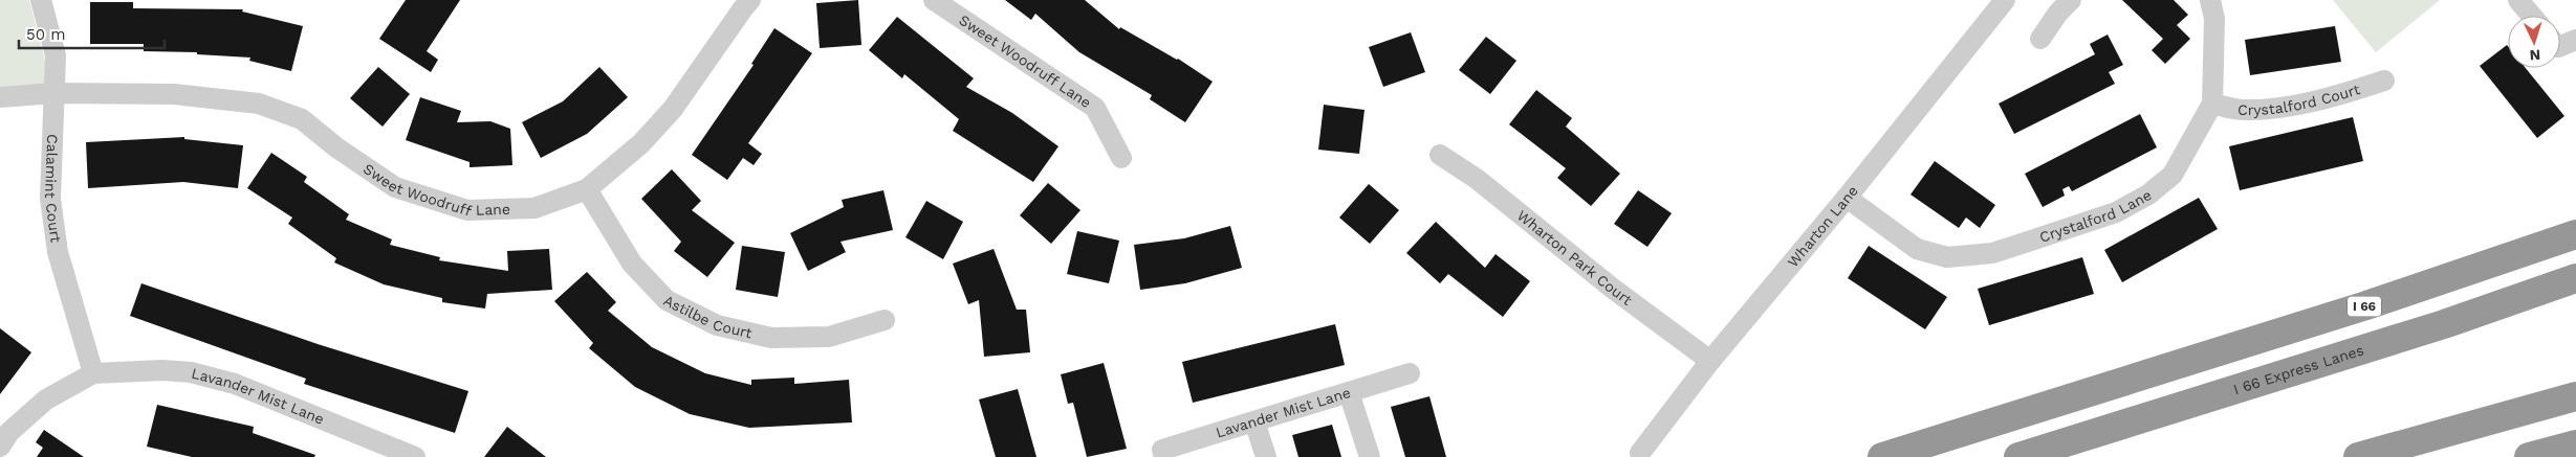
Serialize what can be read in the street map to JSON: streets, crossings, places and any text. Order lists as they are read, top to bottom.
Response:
{
  "streets": {
    "highway": ["I 66", "I 66 Express Lanes"],
    "street": [
      "Sweet Woodruff Lane",
      "Crystalford Court",
      "Calamint Court",
      "Crystalford Lane",
      "Wharton Lane",
      "Wharton Park Court",
      "Astilbe Court",
      "Lavander Mist Lane"
    ]
  },
  "crossings": [
    ["Sweet Woodruff Lane", "Calamint Court"],
    ["Sweet Woodruff Lane", "Astilbe Court"],
    ["Crystalford Court", "Crystalford Lane"],
    ["Calamint Court", "Lavander Mist Lane"],
    ["Crystalford Lane", "Wharton Lane"],
    ["Wharton Lane", "Wharton Park Court"]
  ],
  "scale_bar": "50 m",
  "north": "bottom"
}
